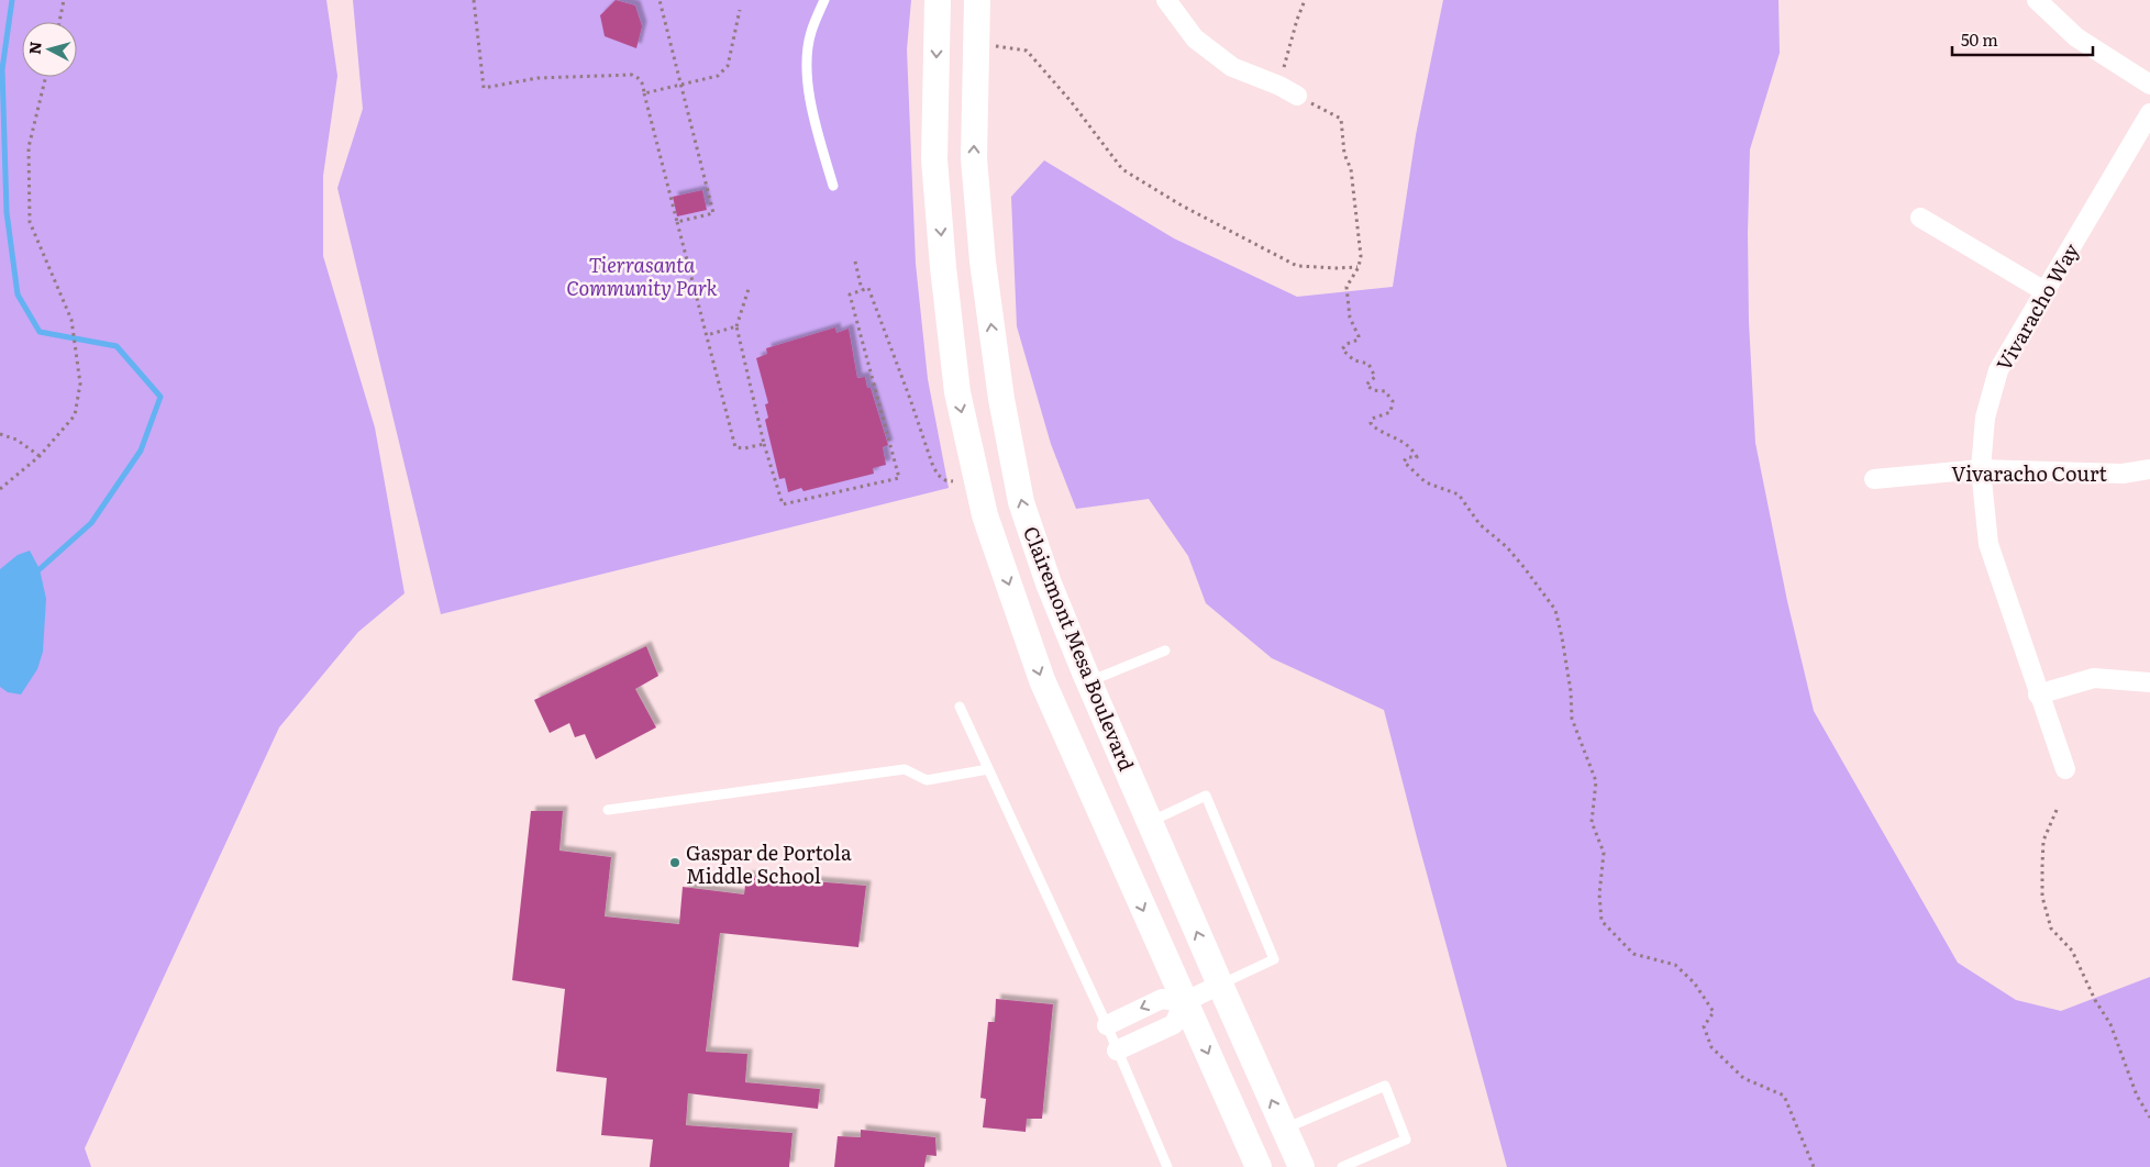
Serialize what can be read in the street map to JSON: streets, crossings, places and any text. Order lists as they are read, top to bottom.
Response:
{
  "streets": {
    "main road": ["Clairemont Mesa Boulevard"],
    "street": ["Vivaracho Way", "Vivaracho Court"]
  },
  "crossings": [
    ["Vivaracho Way", "Vivaracho Court"]
  ],
  "parks": ["Tierrasanta Community Park"],
  "places": ["Gaspar de Portola Middle School"],
  "scale_bar": "50 m",
  "north": "left"
}
